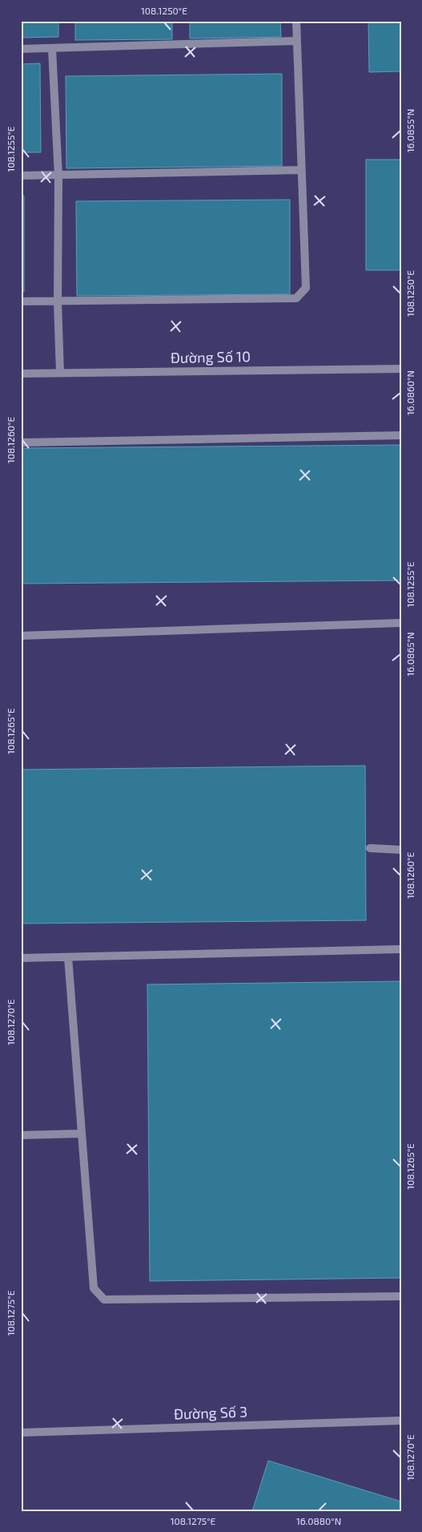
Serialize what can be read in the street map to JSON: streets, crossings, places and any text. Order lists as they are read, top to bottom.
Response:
{
  "streets": {
    "street": ["Đường Số 10", "Đường Số 3"]
  },
  "coordinates": [
    "108.1250°E",
    "16.0855°N",
    "108.1255°E",
    "16.0860°N",
    "108.1260°E",
    "16.0865°N",
    "108.1265°E",
    "108.1270°E",
    "108.1275°E",
    "16.0880°N"
  ]
}
